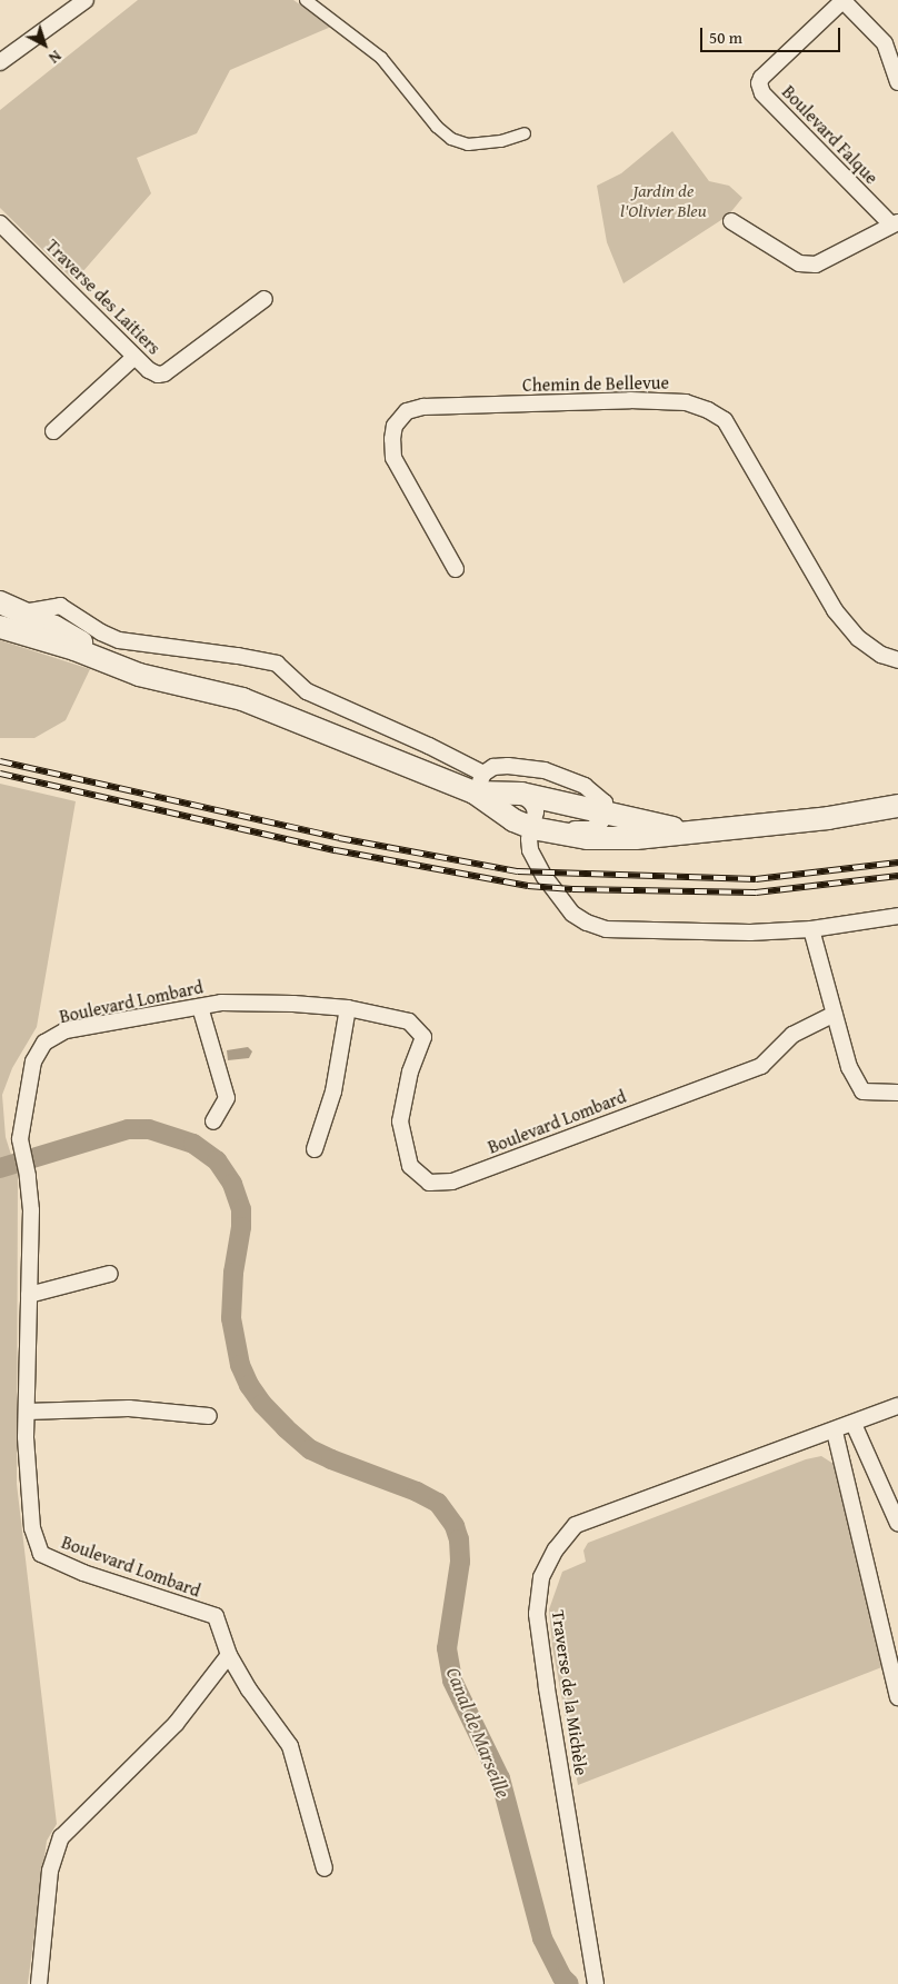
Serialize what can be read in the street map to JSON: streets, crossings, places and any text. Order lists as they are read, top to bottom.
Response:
{
  "streets": {
    "street": [
      "Boulevard Falque",
      "Traverse des Laitiers",
      "Chemin de Bellevue",
      "Boulevard Lombard",
      "Traverse de la Michèle"
    ]
  },
  "water": ["Canal de Marseille"],
  "parks": ["Jardin de l'Olivier Bleu"],
  "scale_bar": "50 m",
  "north": "bottom right"
}
